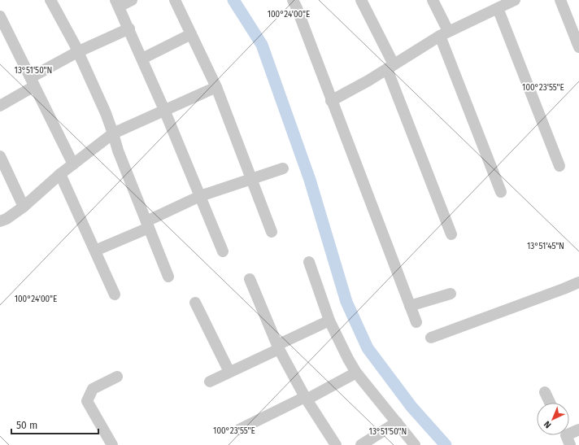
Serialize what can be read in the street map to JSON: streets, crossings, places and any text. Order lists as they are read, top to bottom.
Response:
{
  "scale_bar": "50 m",
  "north": "bottom left",
  "coordinates": [
    "100°24'00\"E",
    "13°51'50\"N",
    "100°23'55\"E",
    "13°51'45\"N"
  ]
}
